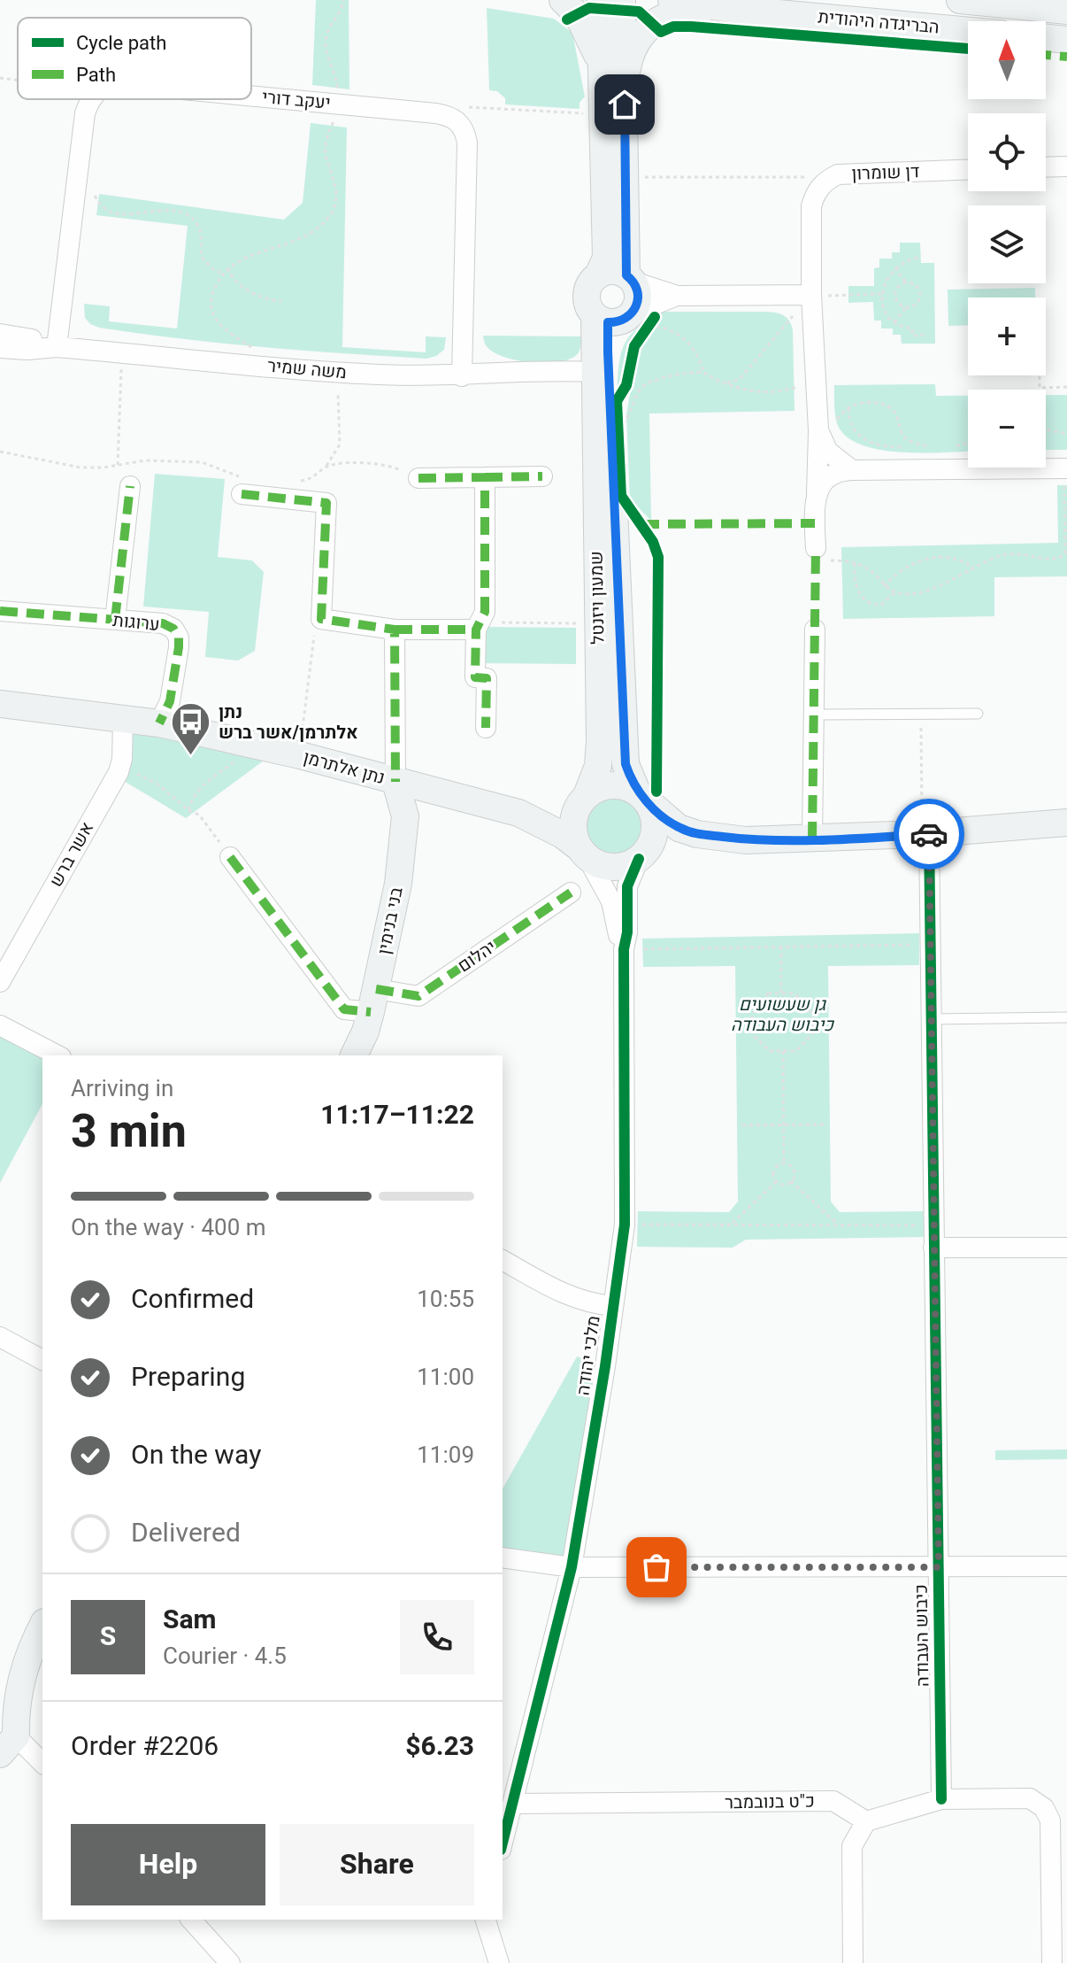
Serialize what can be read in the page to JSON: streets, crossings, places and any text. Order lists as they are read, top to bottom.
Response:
{
  "streets": {
    "street": [
      "הבריגדה היהודית",
      "יעקב דורי",
      "דן שומרון",
      "משה שמיר",
      "שמעון ויזנטל",
      "ערוגות",
      "נתן אלתרמן",
      "אשר ברש",
      "בני בנימין",
      "יהלום",
      "מלכי יהודה",
      "כיבוש העבודה",
      "כ\"ט בנובמבר"
    ]
  },
  "crossings": [
    ["יעקב דורי", "משה שמיר"],
    ["משה שמיר", "שמעון ויזנטל"],
    ["שמעון ויזנטל", "נתן אלתרמן"],
    ["שמעון ויזנטל", "מלכי יהודה"],
    ["ערוגות", "נתן אלתרמן"],
    ["נתן אלתרמן", "אשר ברש"],
    ["נתן אלתרמן", "בני בנימין"],
    ["נתן אלתרמן", "מלכי יהודה"],
    ["בני בנימין", "יהלום"],
    ["מלכי יהודה", "כ\"ט בנובמבר"]
  ],
  "parks": ["גן שעשועים כיבוש העבודה"],
  "places": {
    "bus stop": ["נתן אלתרמן/אשר ברש"]
  },
  "legend": ["Cycle path", "Path"],
  "north": "top",
  "page": {
    "map_buttons": ["+", "−"],
    "heading": ["3 min", "Arriving in", "11:17–11:22"],
    "panel": [
      "Sam",
      "Courier · 4.5",
      "Order #2206",
      "$6.23"
    ],
    "bar": "On the way · 400 m",
    "list": [
      ["Confirmed", "10:55"],
      ["Preparing", "11:00"],
      ["On the way", "11:09"],
      "Delivered"
    ],
    "round": "S",
    "buttons": ["Help", "Share"]
  }
}
